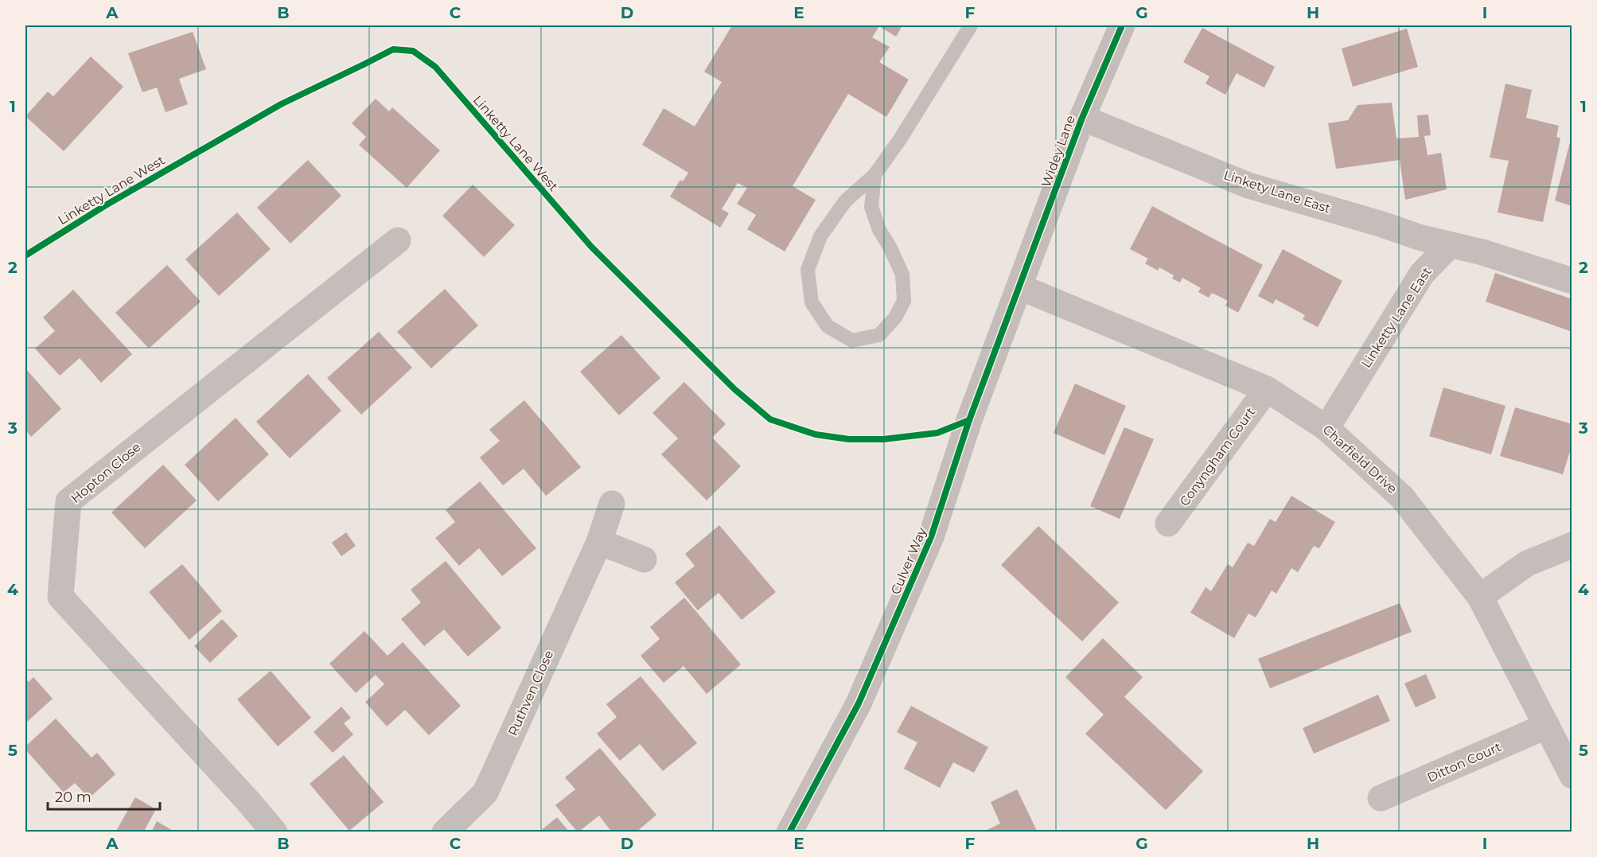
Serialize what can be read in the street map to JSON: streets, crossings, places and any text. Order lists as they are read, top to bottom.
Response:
{
  "streets": {
    "street": [
      "Widey Lane",
      "Linkety Lane East",
      "Linketty Lane East",
      "Conyngham Court",
      "Charfield Drive",
      "Hopton Close",
      "Culver Way",
      "Ruthven Close",
      "Ditton Court"
    ],
    "cycle path": ["Linketty Lane West"]
  },
  "crossings": [
    ["Widey Lane", "Linkety Lane East"],
    ["Widey Lane", "Charfield Drive"],
    ["Widey Lane", "Culver Way"],
    ["Linkety Lane East", "Linketty Lane East"],
    ["Linketty Lane East", "Charfield Drive"],
    ["Conyngham Court", "Charfield Drive"],
    ["Charfield Drive", "Culver Way"],
    ["Charfield Drive", "Ditton Court"]
  ],
  "scale_bar": "20 m",
  "grid": {
    "columns": [
      "A",
      "B",
      "C",
      "D",
      "E",
      "F",
      "G",
      "H",
      "I"
    ],
    "rows": [
      "1",
      "2",
      "3",
      "4",
      "5"
    ]
  }
}
